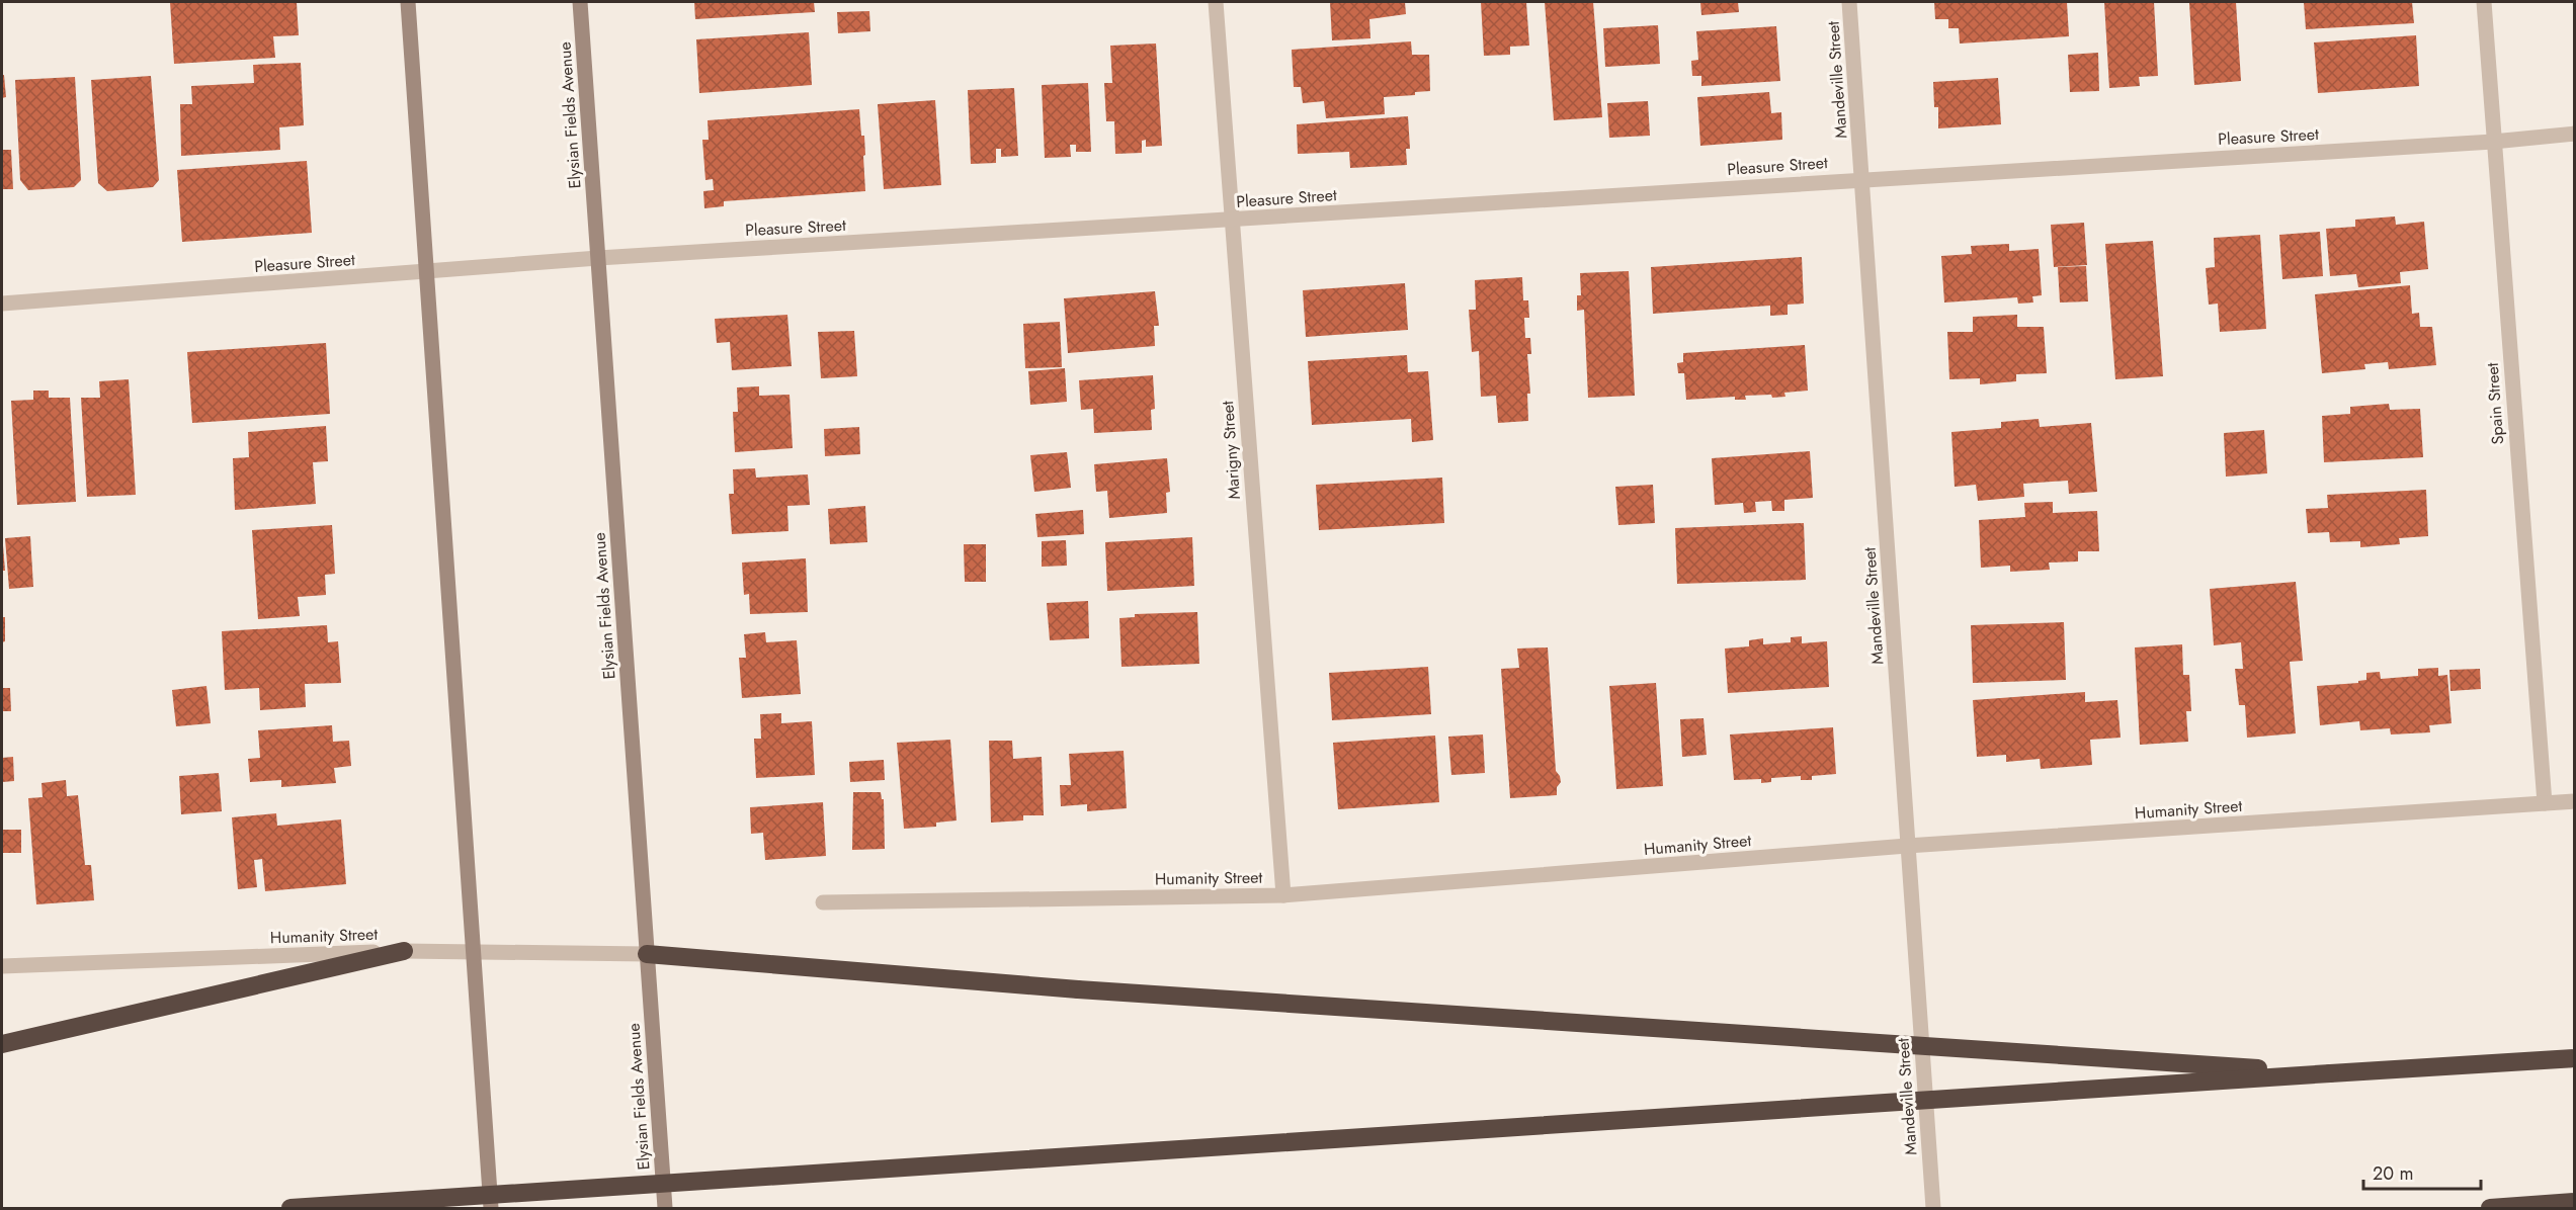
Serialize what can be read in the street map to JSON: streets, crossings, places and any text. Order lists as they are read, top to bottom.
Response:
{
  "streets": {
    "main road": ["Elysian Fields Avenue"],
    "street": [
      "Mandeville Street",
      "Pleasure Street",
      "Spain Street",
      "Marigny Street",
      "Humanity Street"
    ]
  },
  "crossings": [
    ["Mandeville Street", "Pleasure Street"],
    ["Mandeville Street", "Humanity Street"],
    ["Elysian Fields Avenue", "Pleasure Street"],
    ["Elysian Fields Avenue", "Humanity Street"],
    ["Pleasure Street", "Spain Street"],
    ["Pleasure Street", "Marigny Street"],
    ["Spain Street", "Humanity Street"],
    ["Marigny Street", "Humanity Street"]
  ],
  "scale_bar": "20 m"
}
